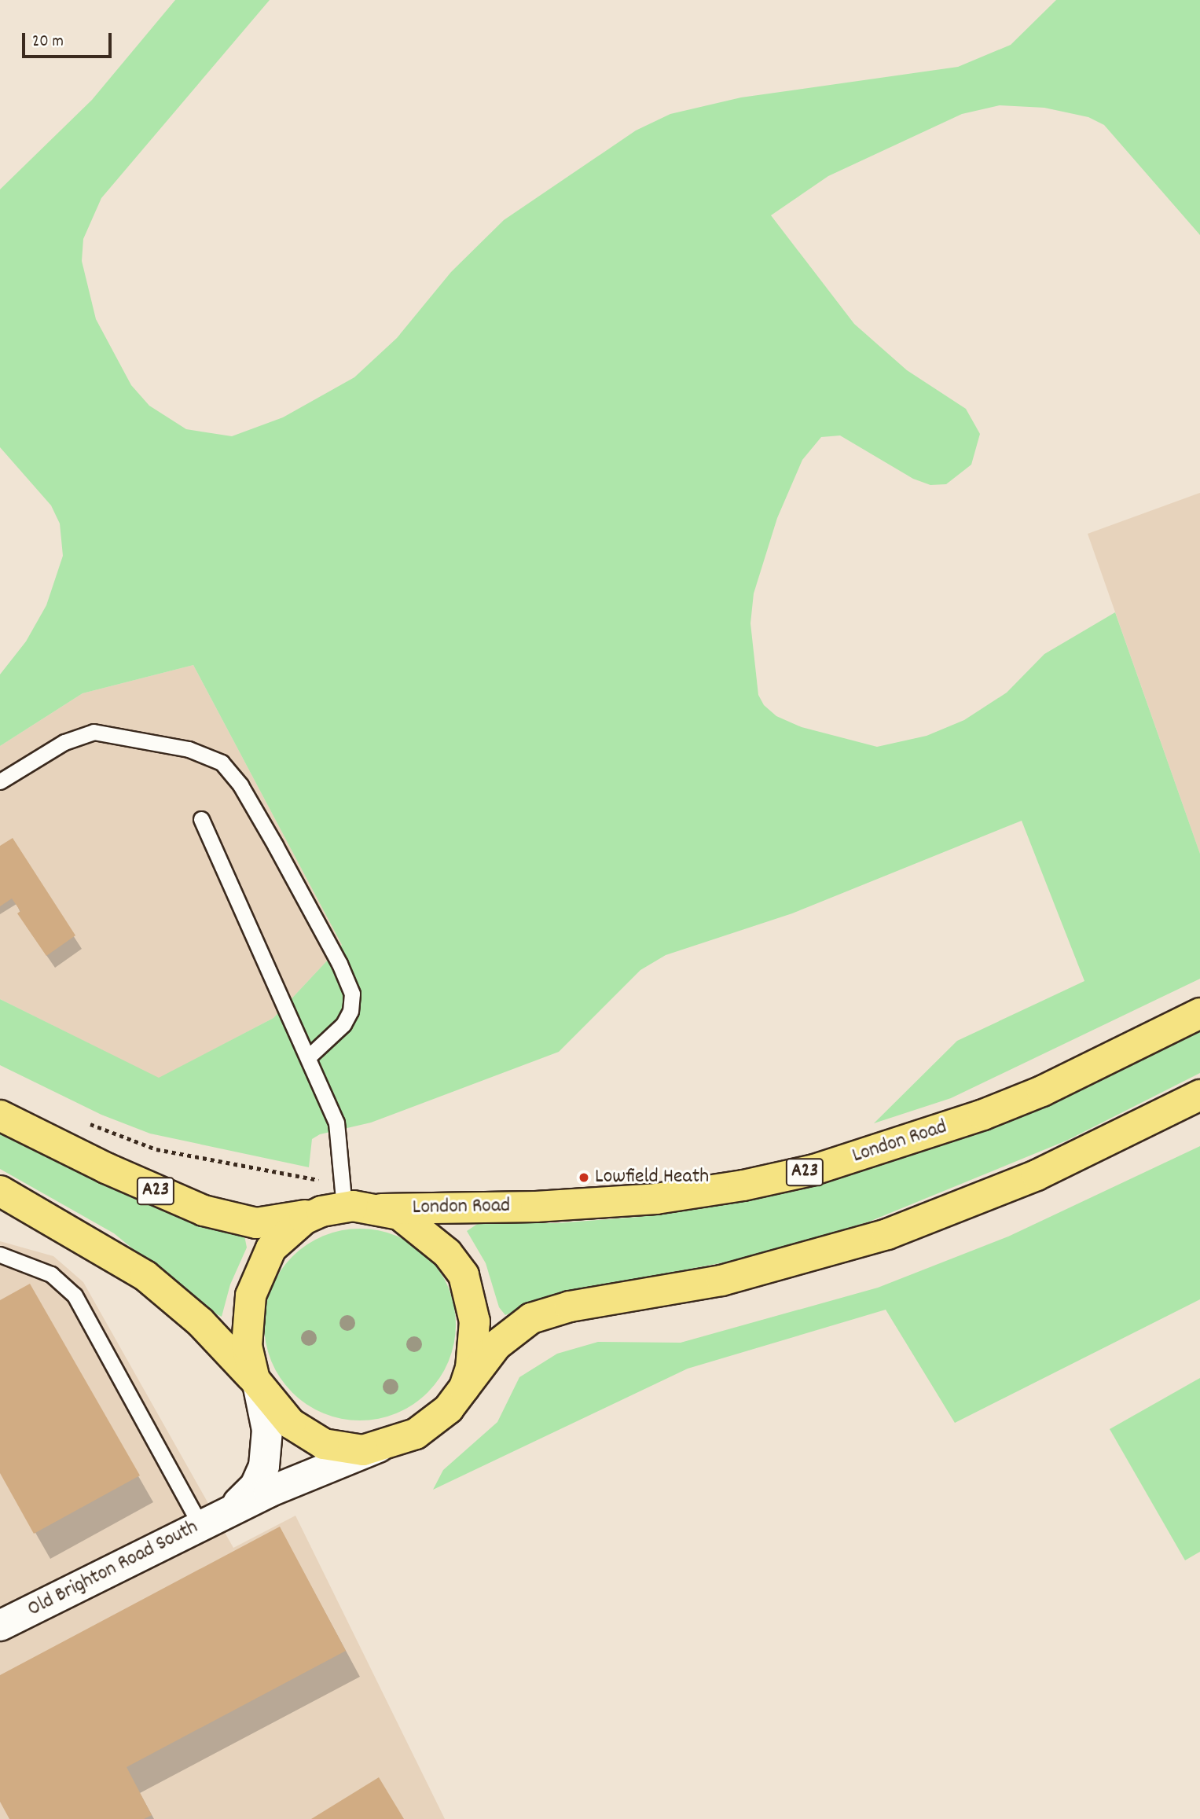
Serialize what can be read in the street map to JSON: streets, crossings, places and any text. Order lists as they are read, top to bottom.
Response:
{
  "streets": {
    "main road": ["London Road", "A23"],
    "street": ["Old Brighton Road South"]
  },
  "places": ["Lowfield Heath"],
  "scale_bar": "20 m"
}
